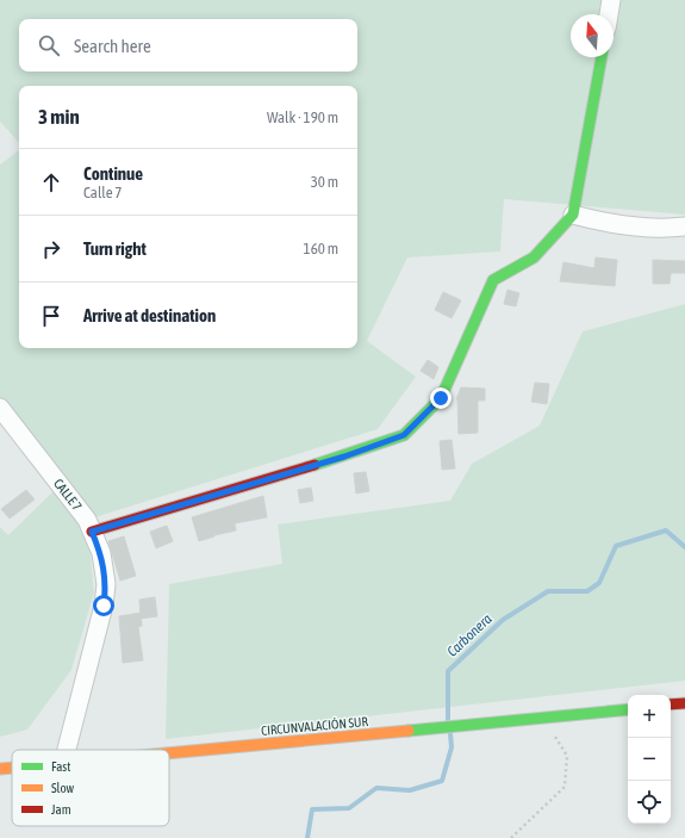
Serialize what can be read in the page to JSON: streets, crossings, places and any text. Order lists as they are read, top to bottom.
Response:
{
  "streets": {
    "street": ["CALLE 7", "CIRCUNVALACIÓN SUR"]
  },
  "water": ["Carbonera"],
  "legend": ["Fast", "Slow", "Jam"],
  "north": "top",
  "page": {
    "search": "Search here",
    "heading": ["3 min", "Walk · 190 m"],
    "list": [
      ["Continue", "Calle 7", "30 m"],
      ["Turn right", "160 m"],
      "Arrive at destination"
    ],
    "map_buttons": ["+", "−"]
  }
}
